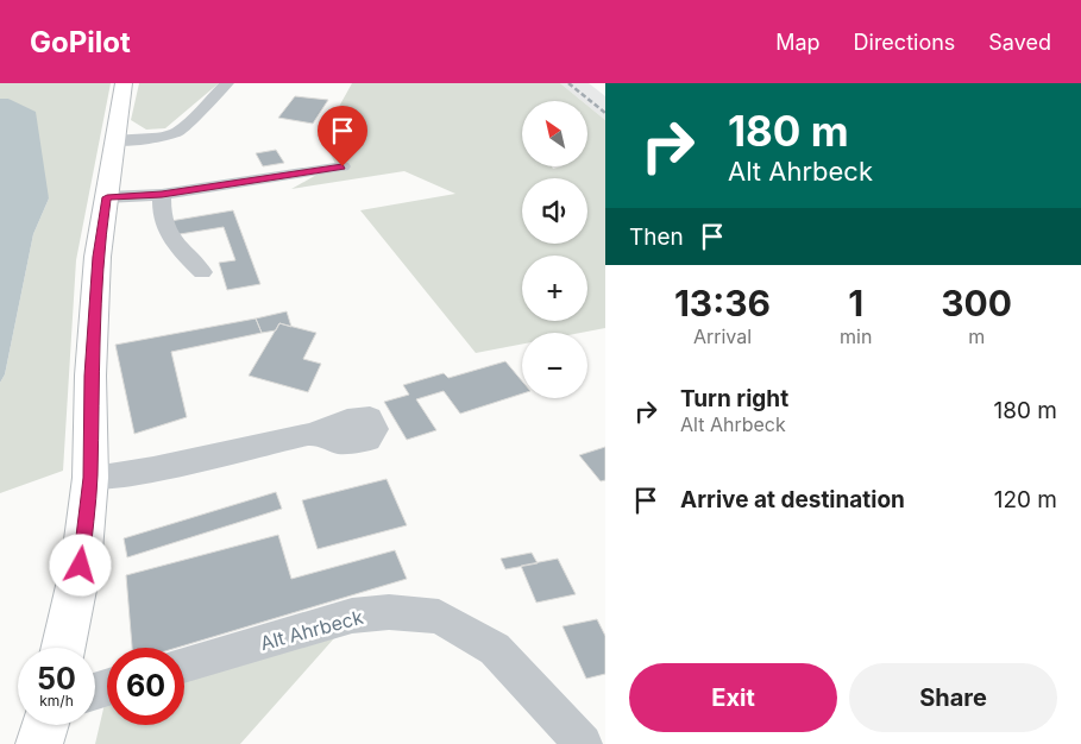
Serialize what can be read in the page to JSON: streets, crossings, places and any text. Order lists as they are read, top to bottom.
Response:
{
  "streets": {
    "street": ["Alt Ahrbeck"]
  },
  "north": "top left",
  "page": {
    "header": "GoPilot",
    "nav": ["Map", "Directions", "Saved"],
    "turn": ["180 m", "Alt Ahrbeck"],
    "map_buttons": ["+", "−"],
    "then": "Then",
    "eta": [
      "13:36",
      "Arrival",
      "1",
      "min",
      "300",
      "m"
    ],
    "list": [
      {
        "name": "Turn right",
        "note": "Alt Ahrbeck",
        "value": "180 m"
      },
      {
        "name": "Arrive at destination",
        "value": "120 m"
      }
    ],
    "speed": "50 km/h",
    "limit": "60",
    "buttons": ["Exit", "Share"]
  }
}
